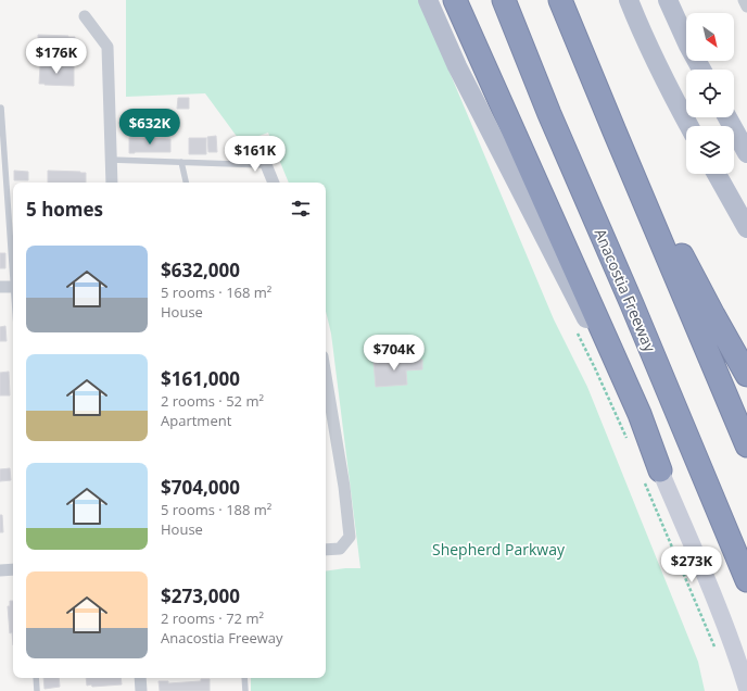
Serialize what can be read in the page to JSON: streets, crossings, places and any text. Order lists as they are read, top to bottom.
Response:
{
  "streets": {
    "highway": ["Anacostia Freeway"]
  },
  "parks": ["Shepherd Parkway"],
  "north": "bottom right",
  "page": {
    "price": [
      "$176K",
      "$632K",
      "$161K",
      "$704K",
      "$273K"
    ],
    "heading": "5 homes",
    "list": [
      {
        "name": "$632,000",
        "note": "5 rooms · 168 m² · House"
      },
      {
        "name": "$161,000",
        "note": "2 rooms · 52 m² · Apartment"
      },
      {
        "name": "$704,000",
        "note": "5 rooms · 188 m² · House"
      },
      {
        "name": "$273,000",
        "note": "2 rooms · 72 m² · Anacostia Freeway"
      }
    ]
  }
}
